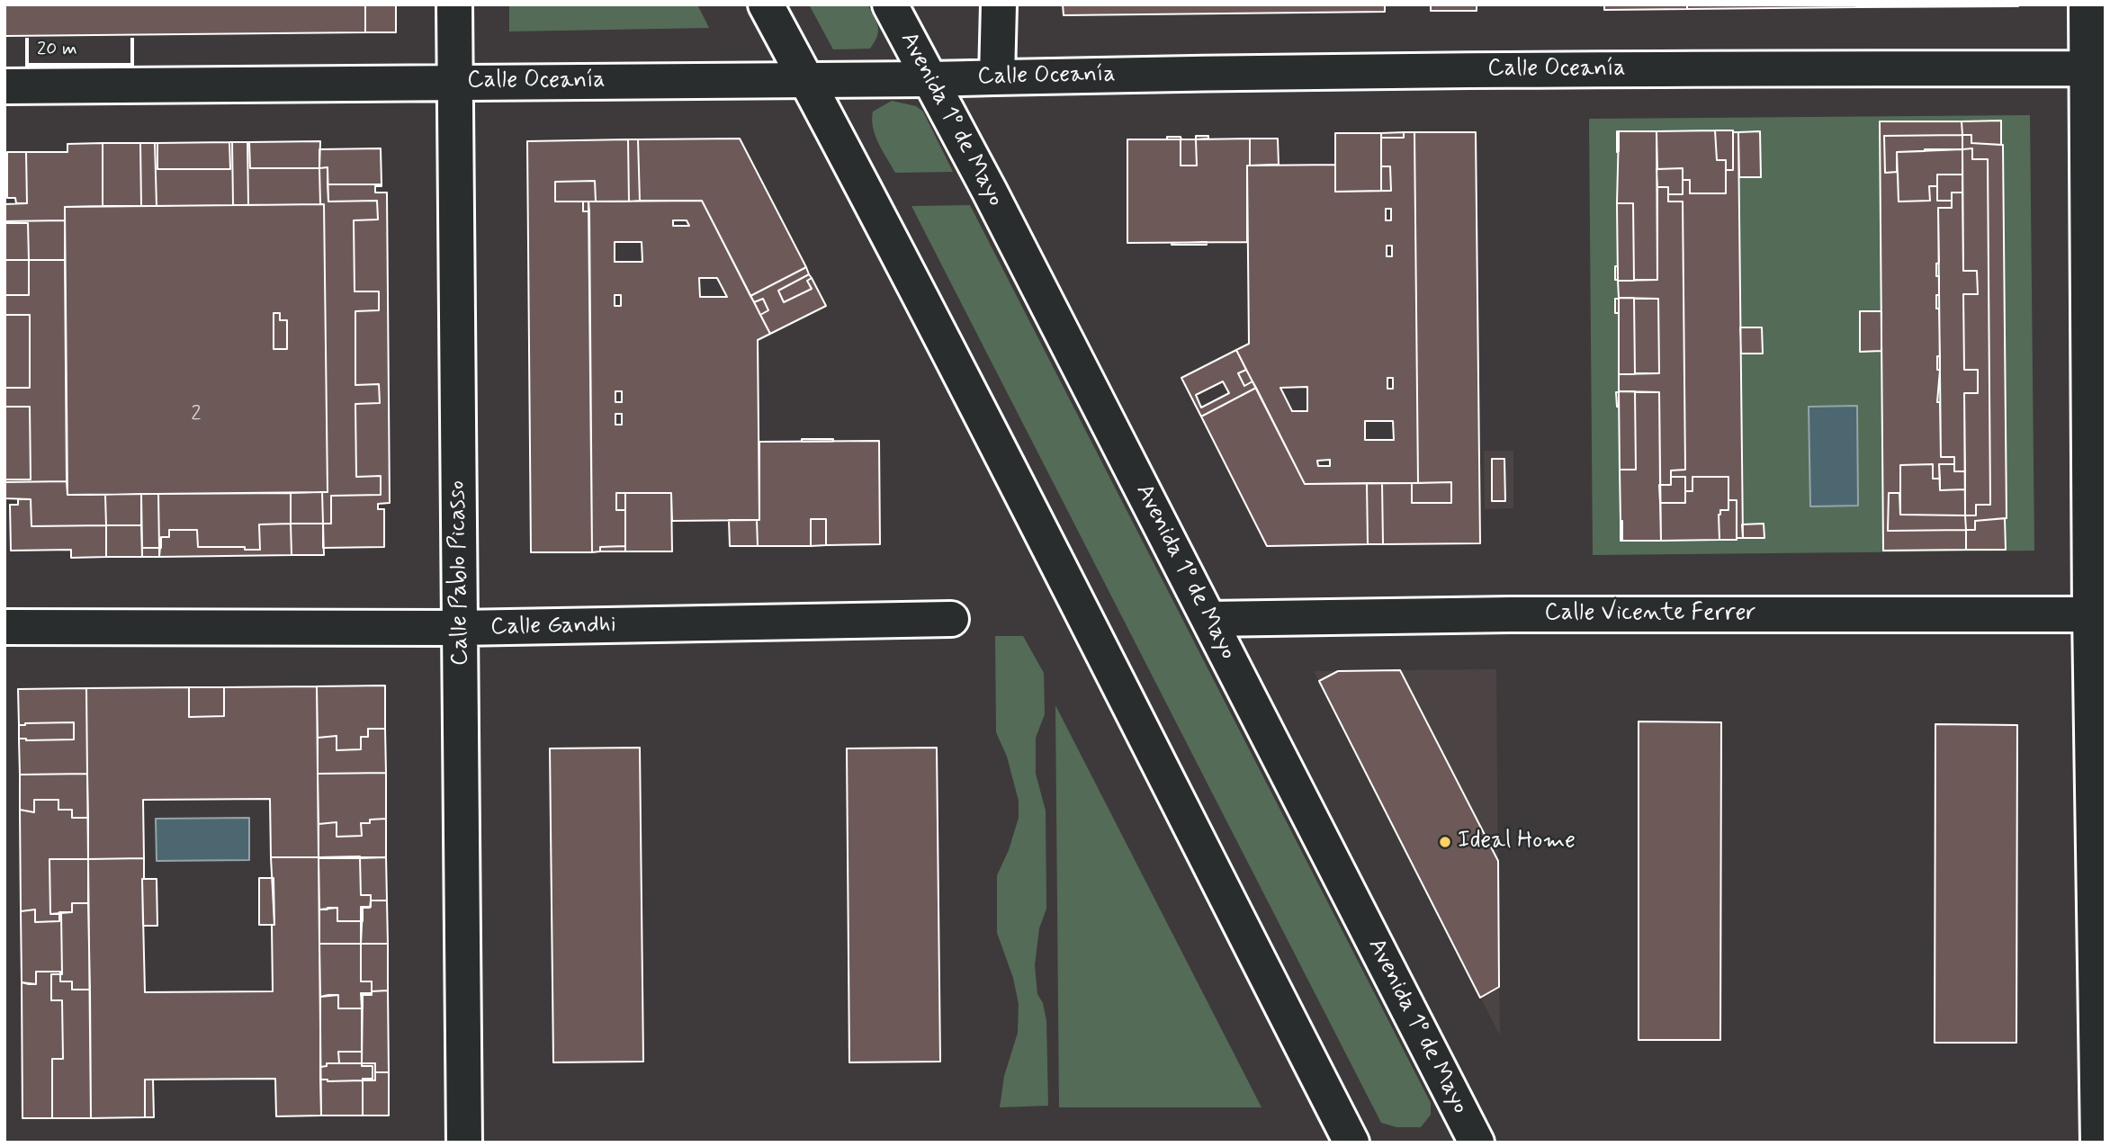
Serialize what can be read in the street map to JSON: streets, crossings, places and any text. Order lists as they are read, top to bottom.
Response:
{
  "streets": {
    "street": [
      "Calle Oceanía",
      "Avenida 1º de Mayo",
      "Calle Pablo Picasso",
      "Calle Vicente Ferrer",
      "Calle Gandhi"
    ]
  },
  "crossings": [
    ["Calle Oceanía", "Avenida 1º de Mayo"],
    ["Calle Oceanía", "Calle Pablo Picasso"],
    ["Avenida 1º de Mayo", "Calle Vicente Ferrer"],
    ["Calle Pablo Picasso", "Calle Gandhi"]
  ],
  "places": ["Ideal Home"],
  "house_numbers": ["2"],
  "scale_bar": "20 m"
}
